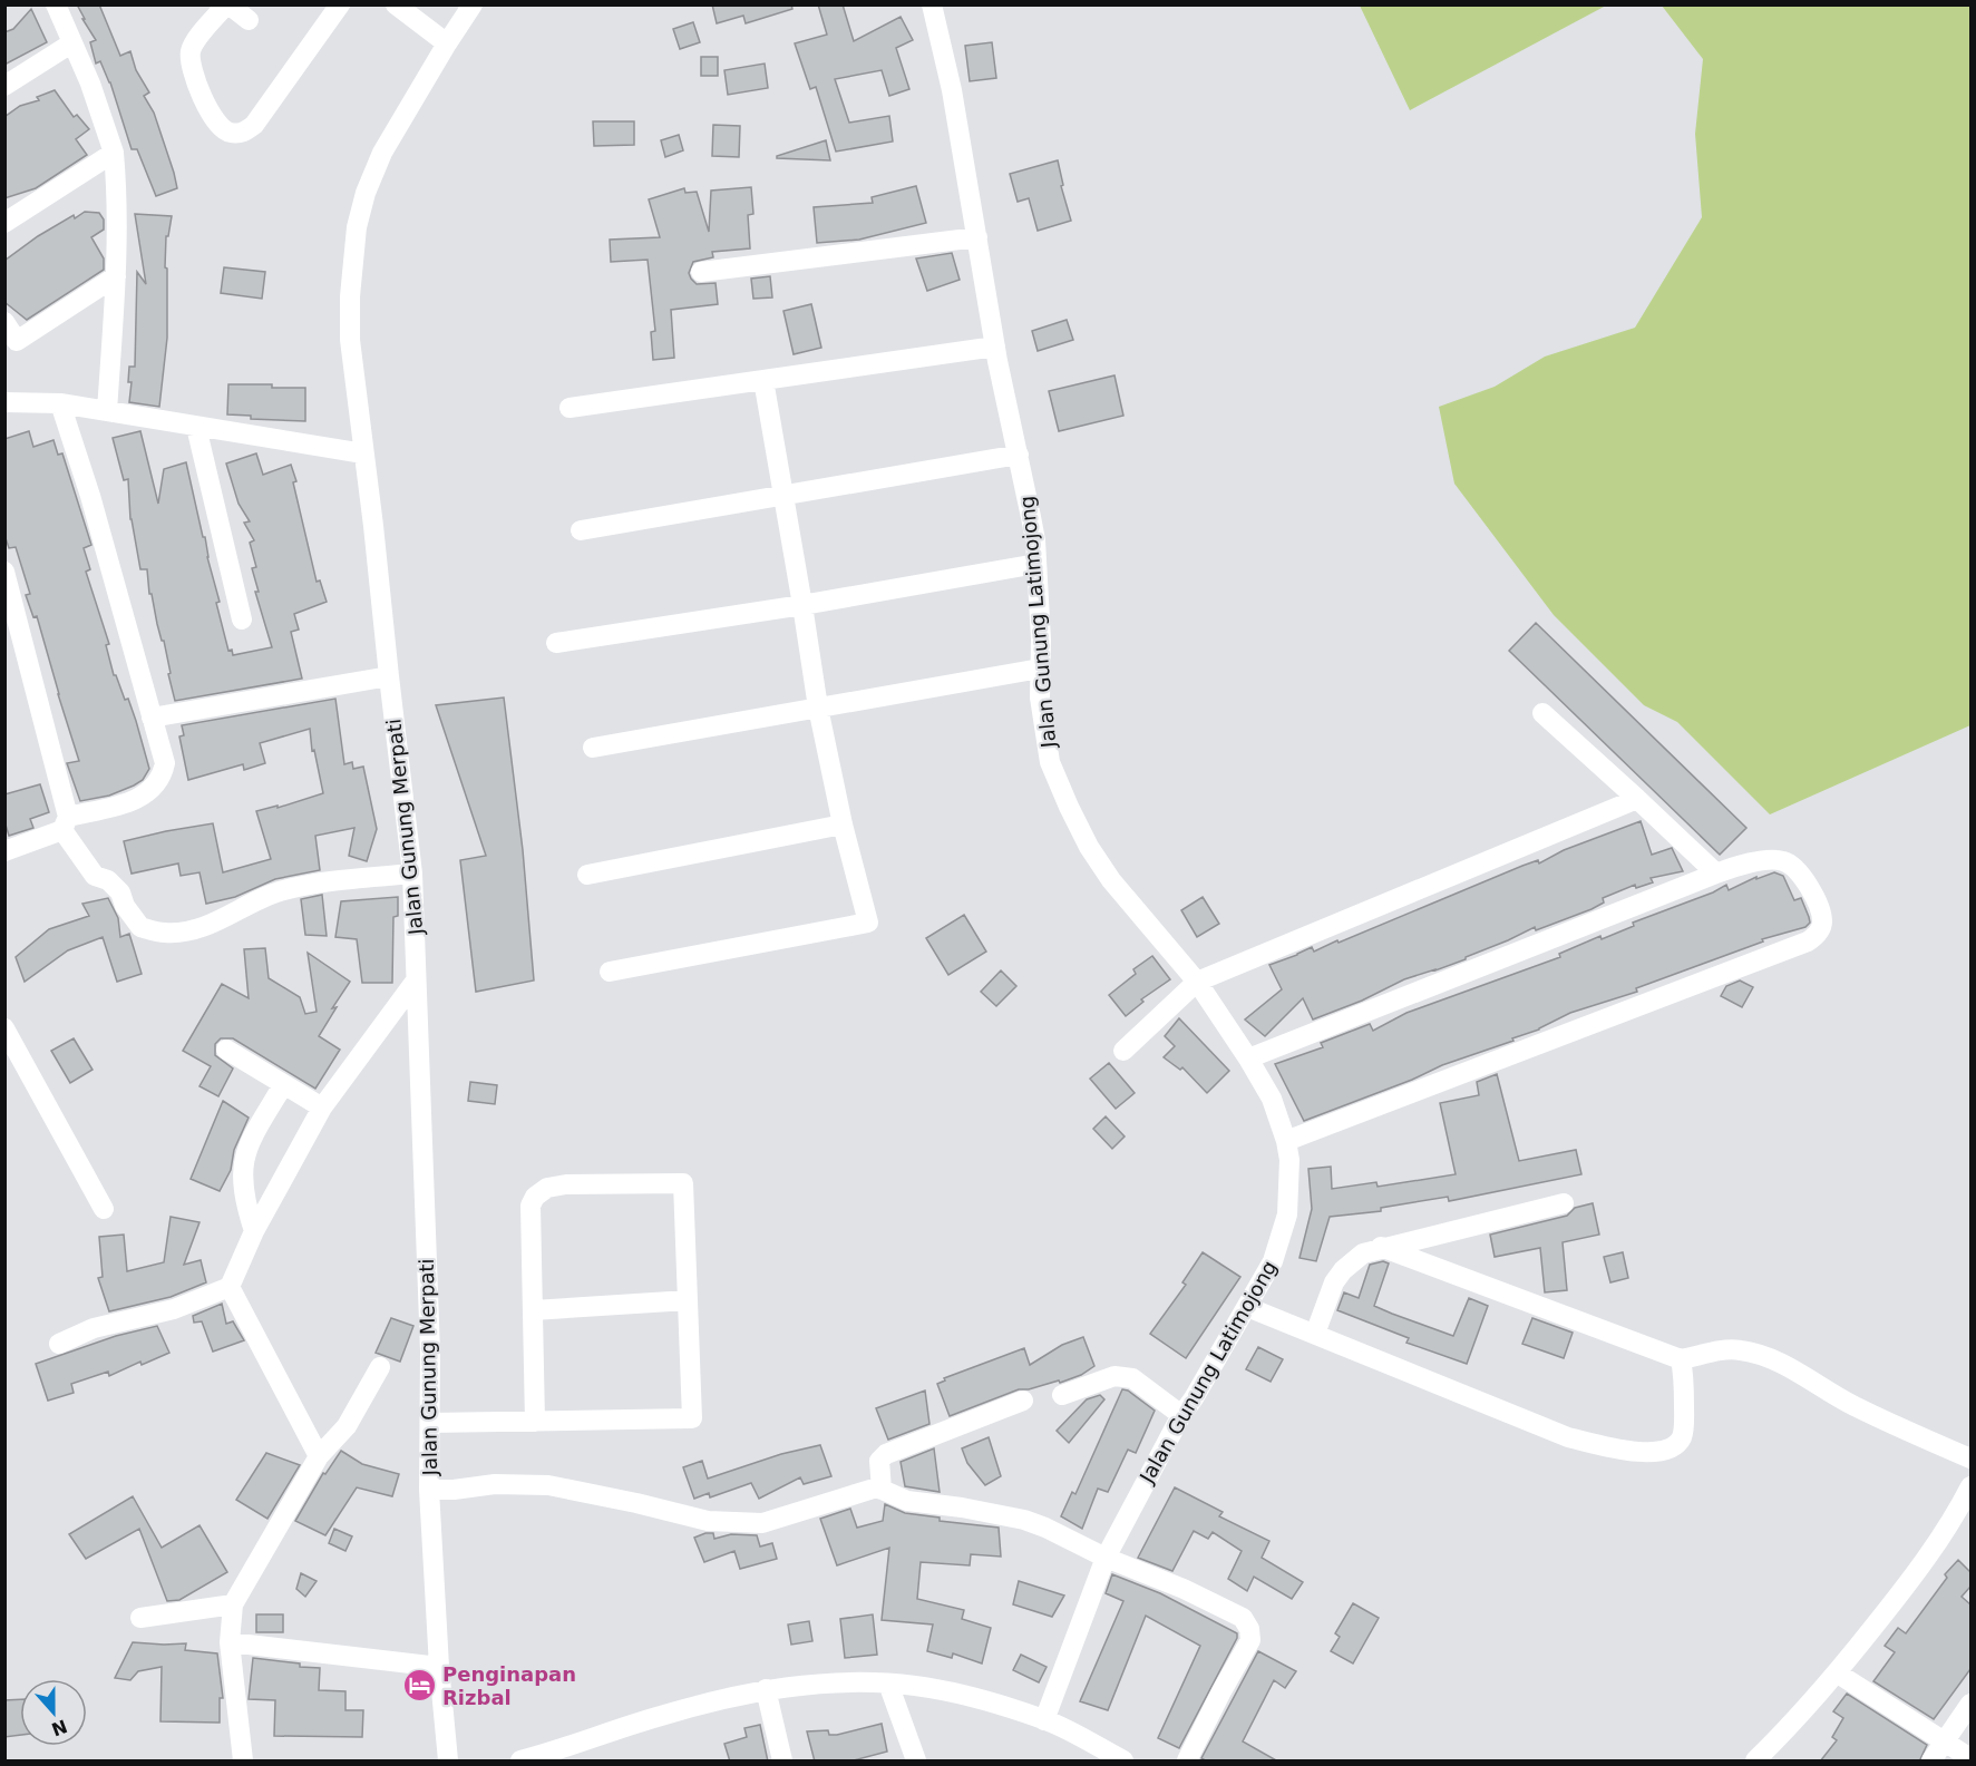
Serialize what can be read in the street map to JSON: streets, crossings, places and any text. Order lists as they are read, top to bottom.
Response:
{
  "streets": {
    "street": ["Jalan Gunung Latimojong", "Jalan Gunung Merpati"]
  },
  "places": {
    "hotel": ["Penginapan Rizbal"]
  },
  "north": "bottom"
}
